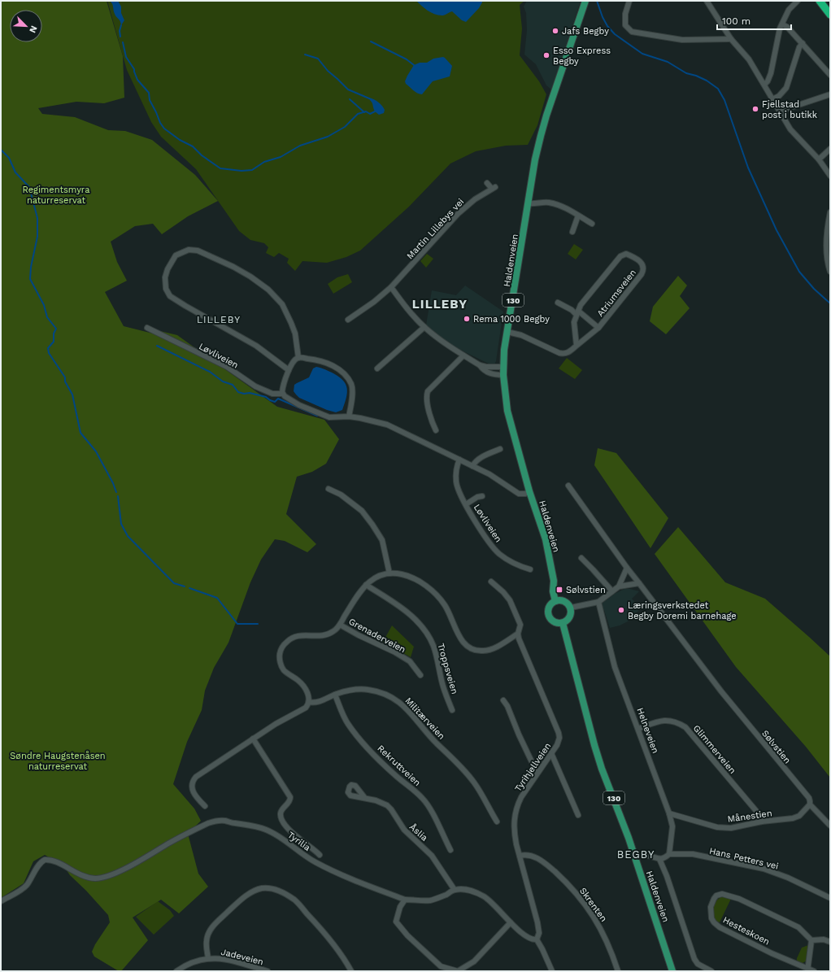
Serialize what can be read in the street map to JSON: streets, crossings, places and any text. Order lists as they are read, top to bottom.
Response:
{
  "streets": {
    "main road": ["Haldenveien", "130"],
    "street": [
      "Martin Lillebys vei",
      "Atriumsveien",
      "Løvliveien",
      "Grenaderveien",
      "Troppsveien",
      "Militærveien",
      "Helneveien",
      "Sølvstien",
      "Glimmerveien",
      "Rekruttveien",
      "Tyrihjellveien",
      "Månestien",
      "Åslia",
      "Tyrilia",
      "Hans Petters vei",
      "Skrenten",
      "Hesteskoen",
      "Jadeveien"
    ]
  },
  "crossings": [
    ["Haldenveien", "Atriumsveien"],
    ["Militærveien", "Rekruttveien"],
    ["Helneveien", "Glimmerveien"],
    ["Helneveien", "Månestien"],
    ["Helneveien", "Hans Petters vei"],
    ["Sølvstien", "Månestien"],
    ["Glimmerveien", "Månestien"],
    ["Tyrihjellveien", "Skrenten"],
    ["Åslia", "Tyrilia"]
  ],
  "districts": ["LILLEBY", "LILLEBY", "BEGBY"],
  "parks": ["Regimentsmyra naturreservat", "Søndre Haugstenåsen naturreservat"],
  "places": {
    "other": [
      "Jafs Begby",
      "Esso Express Begby",
      "Fjellstad post i butikk",
      "Rema 1000 Begby",
      "Læringsverkstedet Begby Doremi barnehage"
    ],
    "transit": ["Sølvstien"]
  },
  "scale_bar": "100 m",
  "north": "bottom right"
}
